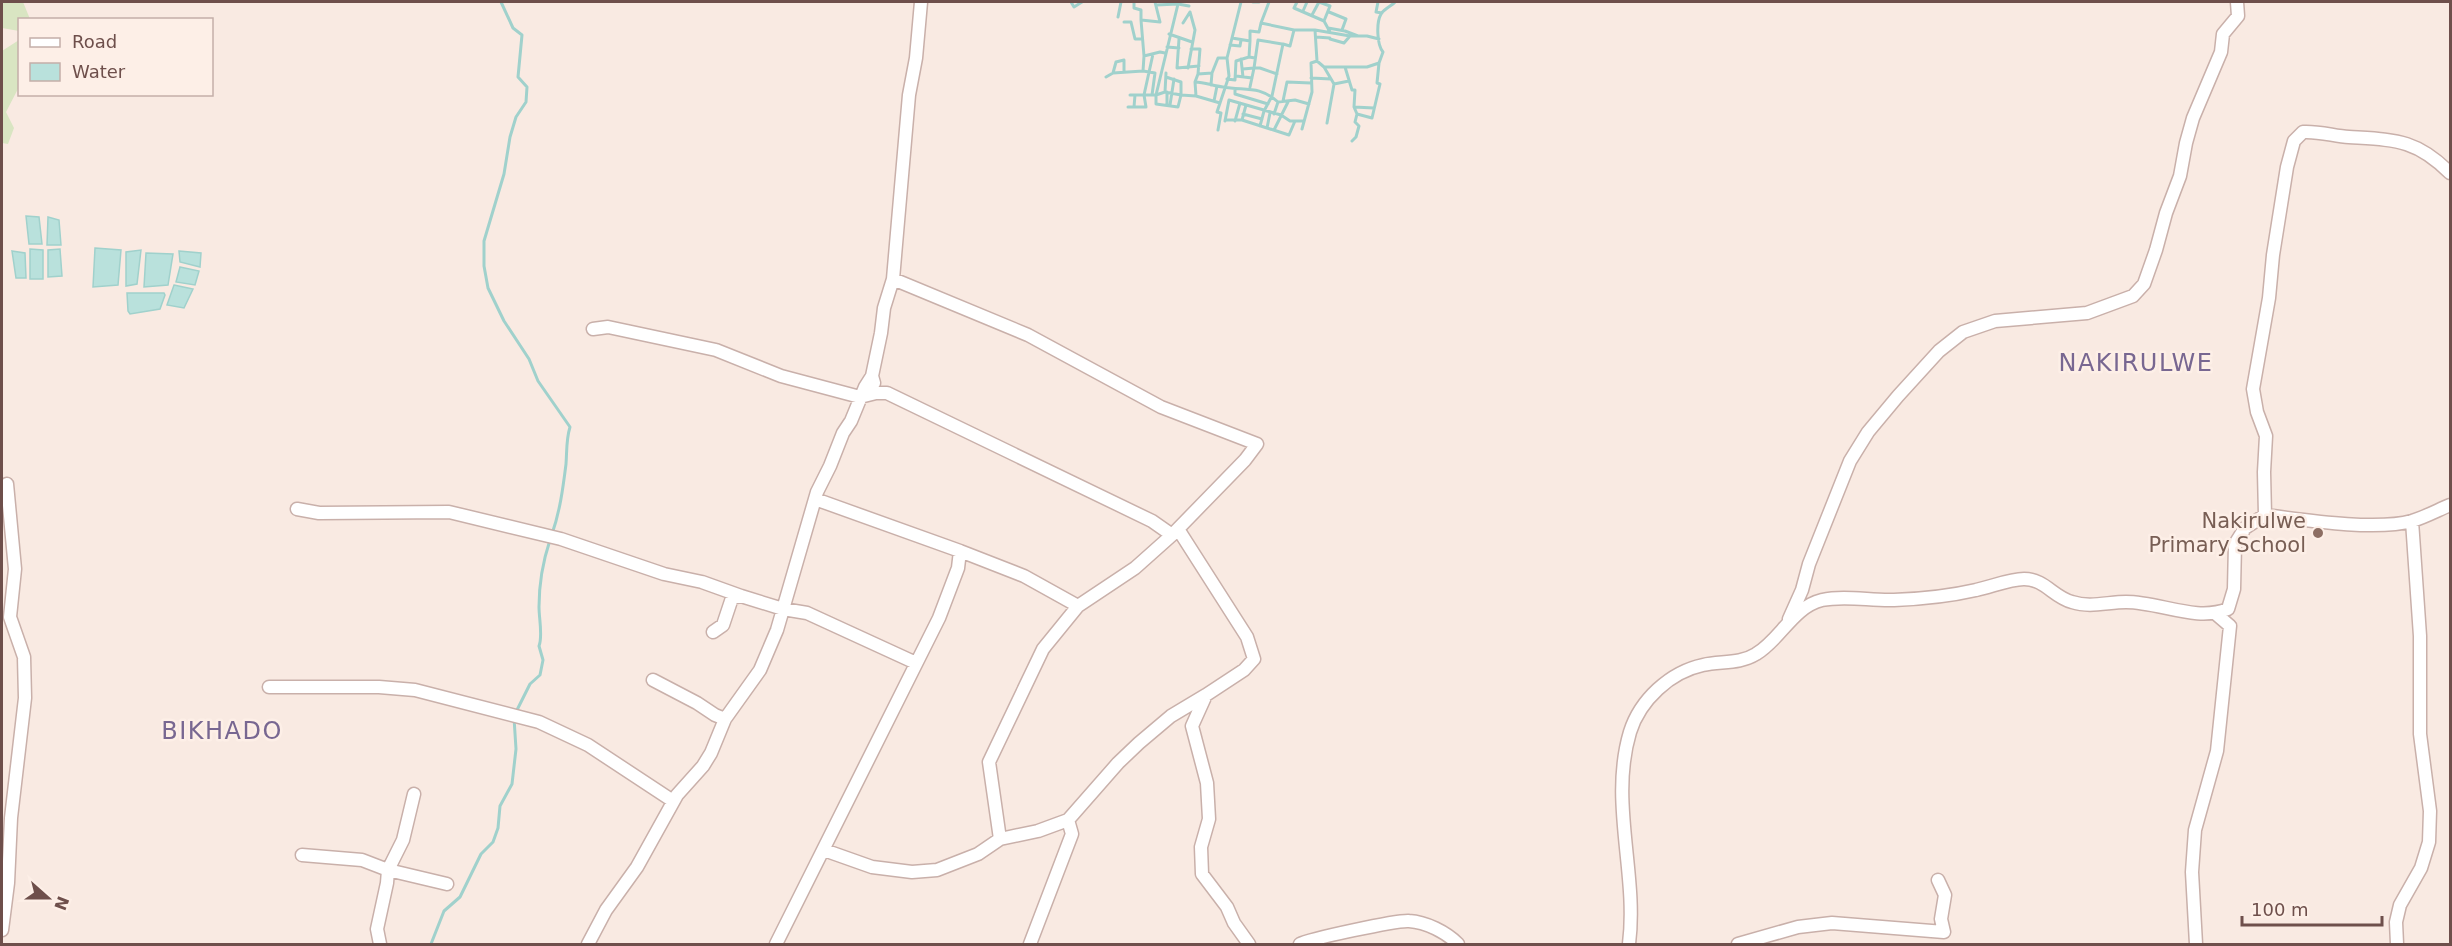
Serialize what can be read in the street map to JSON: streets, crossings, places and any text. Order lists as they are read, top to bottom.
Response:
{
  "districts": ["NAKIRULWE", "BIKHADO"],
  "places": ["Nakirulwe Primary School"],
  "legend": ["Road", "Water"],
  "scale_bar": "100 m",
  "north": "right"
}
